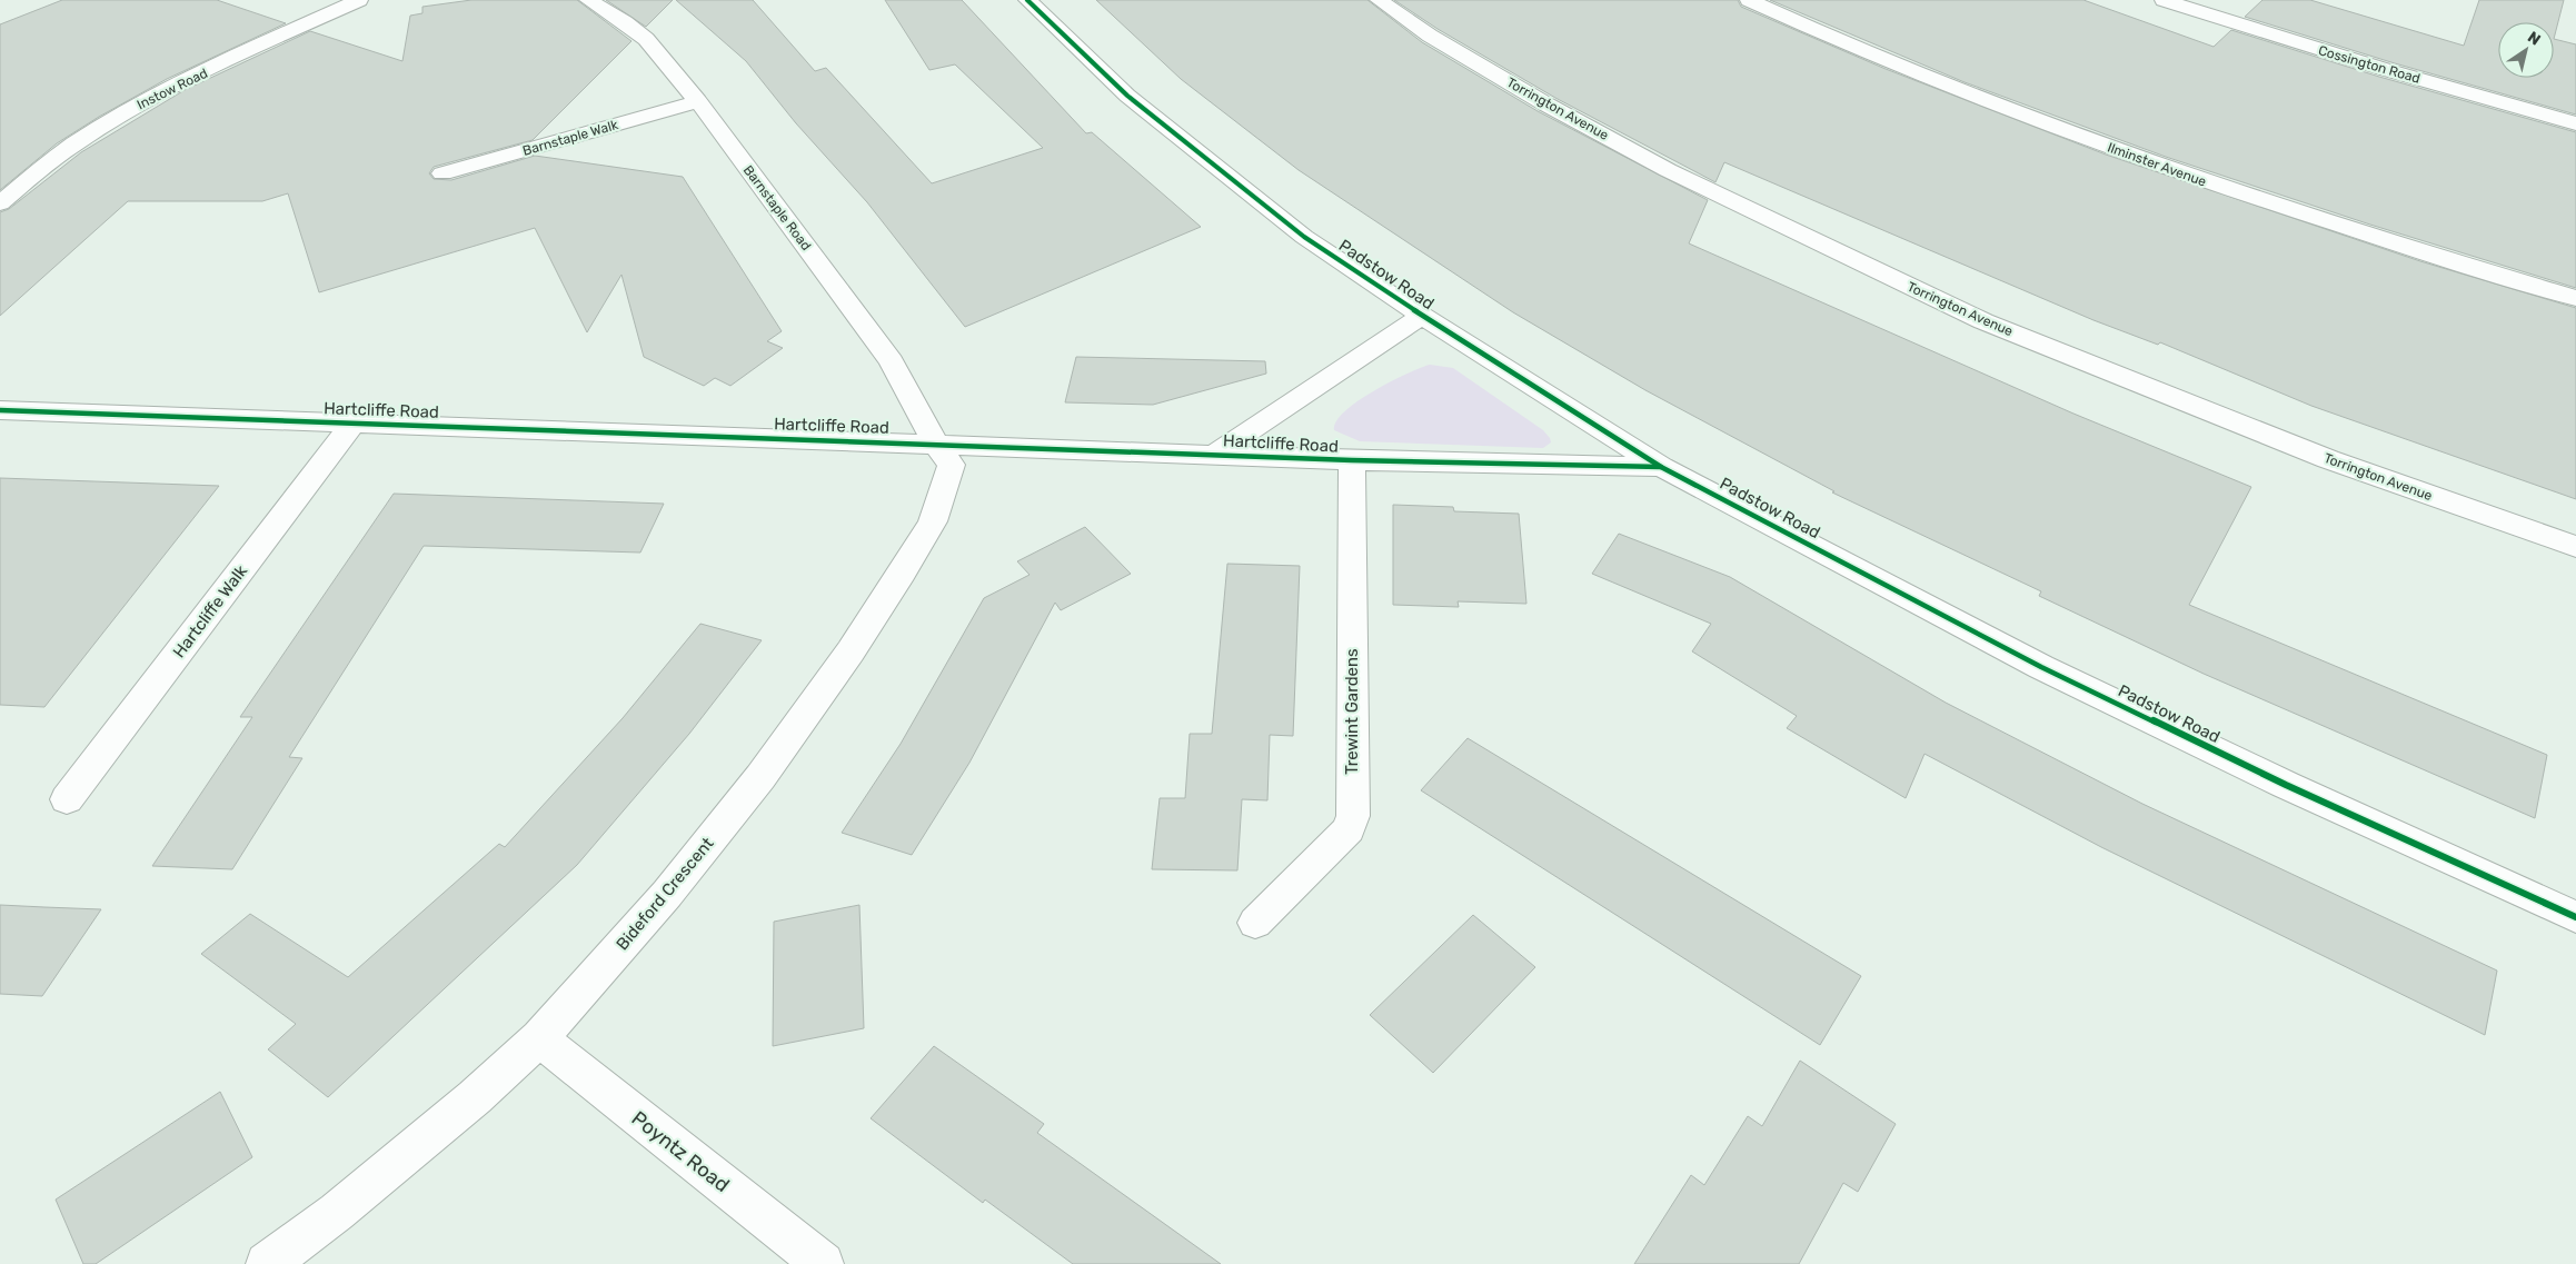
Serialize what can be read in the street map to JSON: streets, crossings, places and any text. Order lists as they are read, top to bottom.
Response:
{
  "streets": {
    "street": [
      "Cossington Road",
      "Instow Road",
      "Torrington Avenue",
      "Barnstaple Walk",
      "Ilminster Avenue",
      "Barnstaple Road",
      "Padstow Road",
      "Hartcliffe Road",
      "Hartcliffe Walk",
      "Trewint Gardens",
      "Bideford Crescent",
      "Poyntz Road"
    ]
  },
  "crossings": [
    ["Barnstaple Walk", "Barnstaple Road"],
    ["Barnstaple Road", "Hartcliffe Road"],
    ["Barnstaple Road", "Bideford Crescent"],
    ["Padstow Road", "Hartcliffe Road"],
    ["Hartcliffe Road", "Hartcliffe Walk"],
    ["Hartcliffe Road", "Trewint Gardens"],
    ["Hartcliffe Road", "Bideford Crescent"],
    ["Bideford Crescent", "Poyntz Road"]
  ],
  "north": "top right"
}
